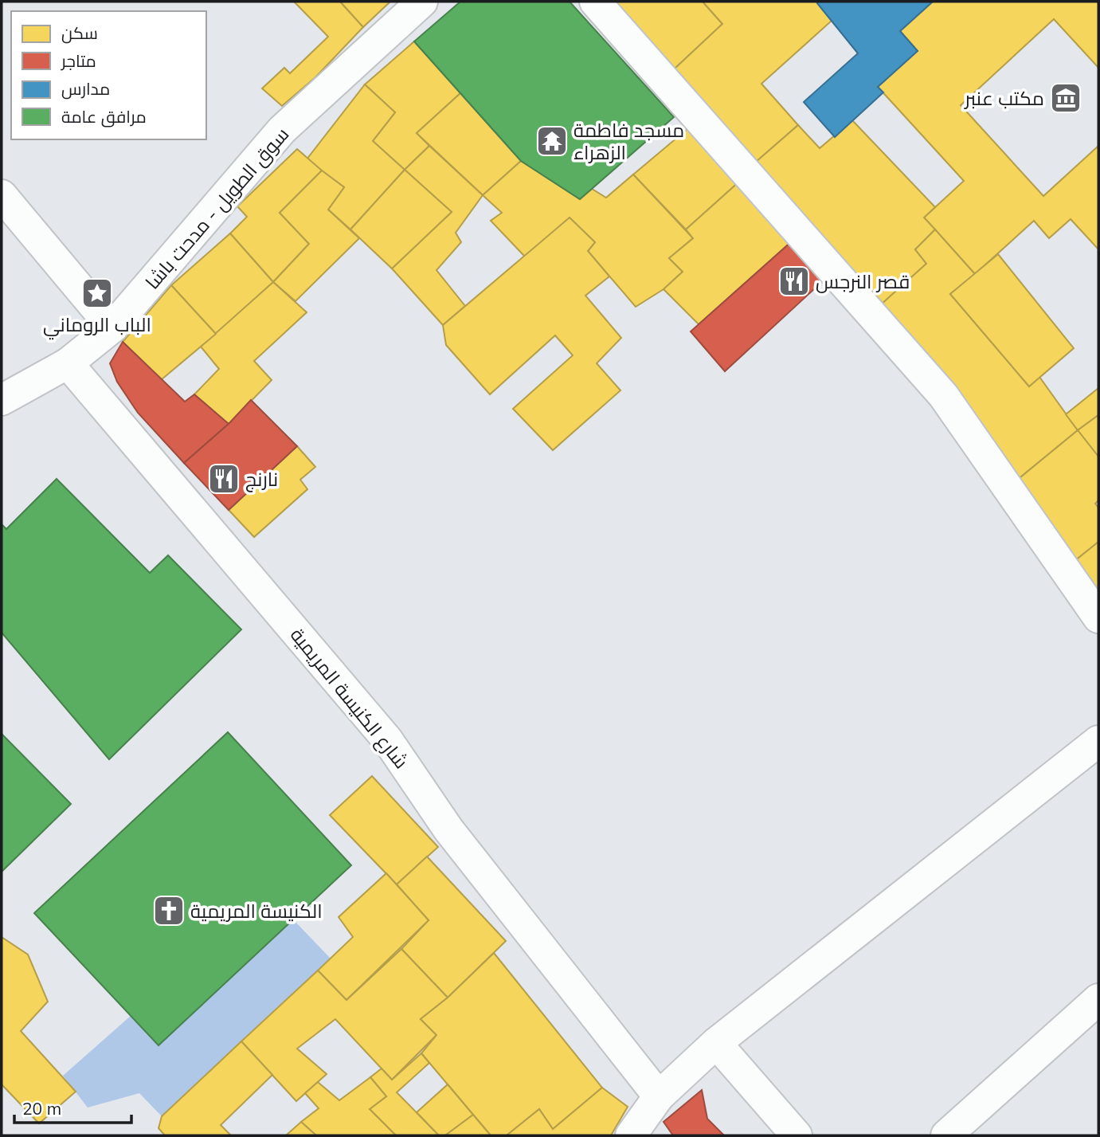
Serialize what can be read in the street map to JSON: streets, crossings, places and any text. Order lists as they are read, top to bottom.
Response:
{
  "streets": {
    "street": ["سوق الطويل - مدحت باشا", "شارع الكنيسة المريمية"]
  },
  "crossings": [
    ["سوق الطويل - مدحت باشا", "شارع الكنيسة المريمية"]
  ],
  "places": {
    "museum": ["مكتب عنبر"],
    "temple": ["مسجد فاطمة الزهراء"],
    "restaurant": ["قصر النرجس", "نارنج"],
    "place": ["الباب الروماني"],
    "church": ["الكنيسة المريمية"]
  },
  "legend": [
    "سكن",
    "متاجر",
    "مدارس",
    "مرافق عامة"
  ],
  "scale_bar": "20 m"
}
